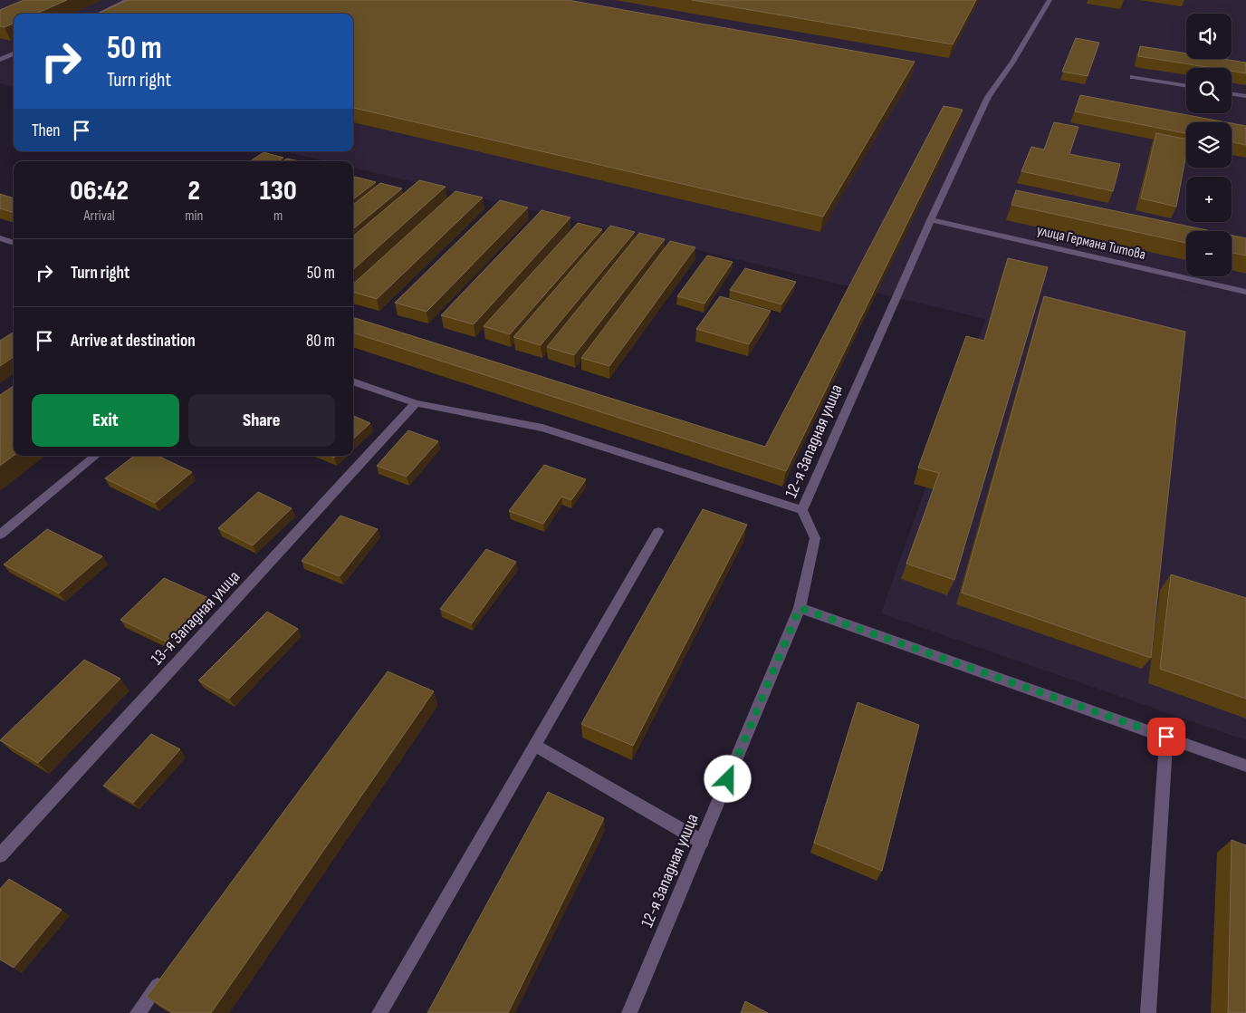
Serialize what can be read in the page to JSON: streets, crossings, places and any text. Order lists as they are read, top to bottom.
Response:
{
  "streets": {
    "street": ["улица Германа Титова", "12-я Западная улица", "13-я Западная улица"]
  },
  "crossings": [
    ["улица Германа Титова", "12-я Западная улица"]
  ],
  "page": {
    "map_buttons": ["+", "−"],
    "turn": ["50 m", "Turn right"],
    "then": "Then",
    "eta": [
      "06:42",
      "Arrival",
      "2",
      "min",
      "130",
      "m"
    ],
    "list": [
      {
        "name": "Turn right",
        "value": "50 m"
      },
      {
        "name": "Arrive at destination",
        "value": "80 m"
      }
    ],
    "buttons": ["Exit", "Share"]
  }
}
